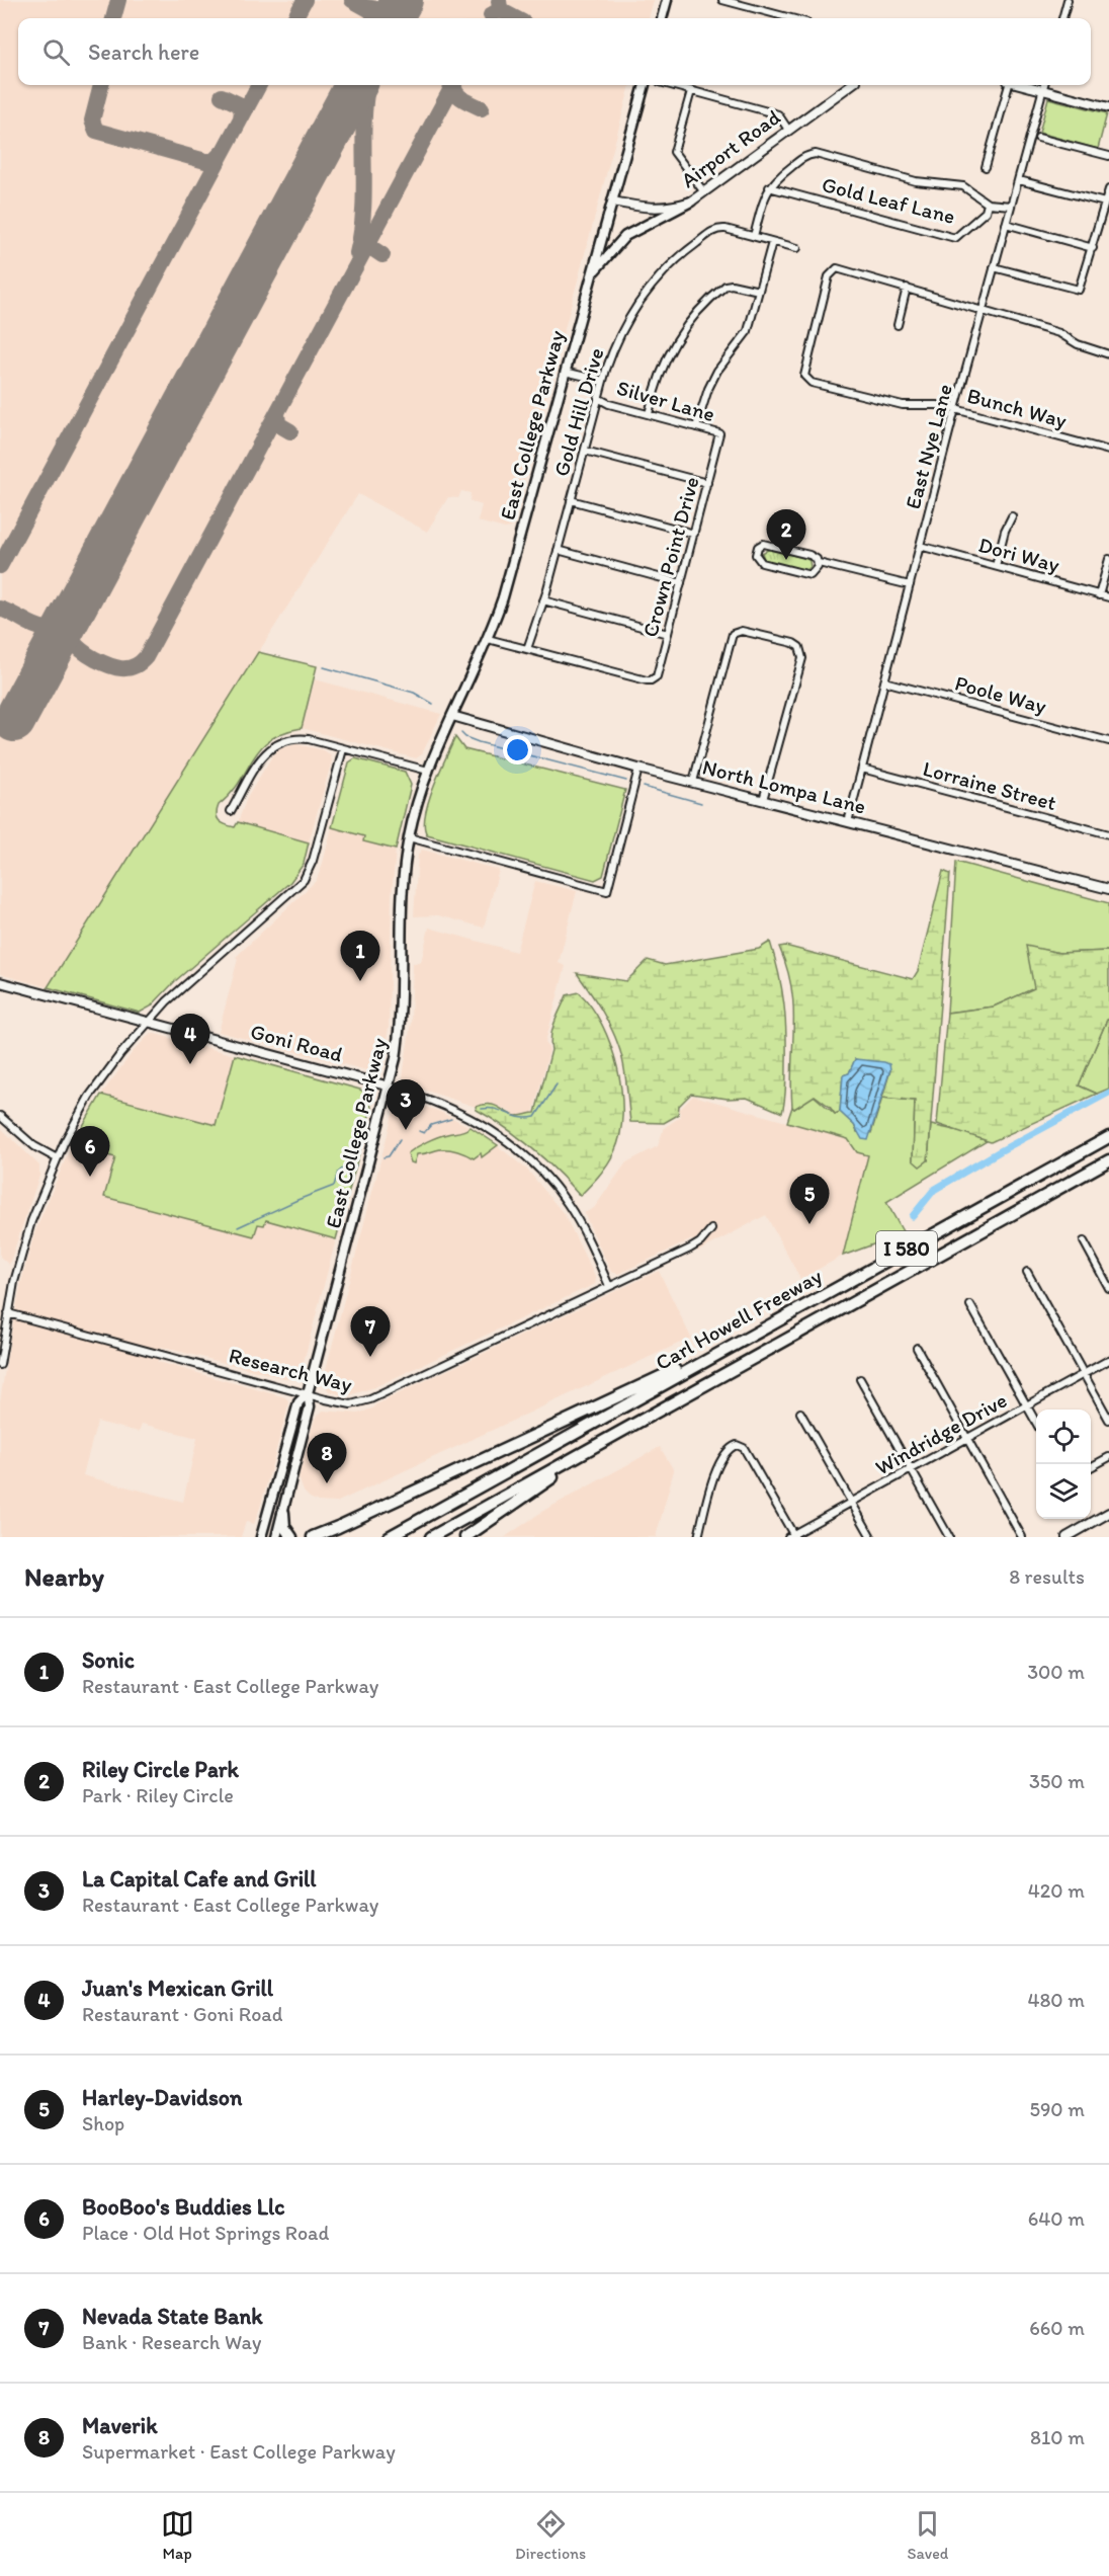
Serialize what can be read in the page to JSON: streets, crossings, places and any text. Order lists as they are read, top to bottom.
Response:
{
  "streets": {
    "highway": ["I 580", "Carl Howell Freeway"],
    "main road": ["East College Parkway"],
    "street": [
      "Airport Road",
      "Gold Leaf Lane",
      "Silver Lane",
      "Bunch Way",
      "Gold Hill Drive",
      "East Nye Lane",
      "Dori Way",
      "Crown Point Drive",
      "Poole Way",
      "Lorraine Street",
      "North Lompa Lane",
      "Goni Road",
      "Research Way",
      "Windridge Drive"
    ]
  },
  "crossings": [
    ["Airport Road", "East College Parkway"],
    ["Gold Leaf Lane", "East Nye Lane"],
    ["Silver Lane", "Gold Hill Drive"],
    ["Silver Lane", "East College Parkway"],
    ["Silver Lane", "Crown Point Drive"],
    ["Bunch Way", "East Nye Lane"],
    ["Gold Hill Drive", "Crown Point Drive"],
    ["East College Parkway", "North Lompa Lane"],
    ["East College Parkway", "Goni Road"],
    ["East College Parkway", "Research Way"],
    ["East Nye Lane", "Dori Way"],
    ["East Nye Lane", "Poole Way"],
    ["East Nye Lane", "Lorraine Street"],
    ["East Nye Lane", "North Lompa Lane"],
    ["Goni Road", "Research Way"]
  ],
  "page": {
    "search": "Search here",
    "pins": [
      "2",
      "1",
      "4",
      "3",
      "6",
      "5",
      "7",
      "8"
    ],
    "heading": ["Nearby", "8 results"],
    "list": [
      {
        "mark": "1",
        "name": "Sonic",
        "note": "Restaurant · East College Parkway",
        "value": "300 m"
      },
      {
        "mark": "2",
        "name": "Riley Circle Park",
        "note": "Park · Riley Circle",
        "value": "350 m"
      },
      {
        "mark": "3",
        "name": "La Capital Cafe and Grill",
        "note": "Restaurant · East College Parkway",
        "value": "420 m"
      },
      {
        "mark": "4",
        "name": "Juan's Mexican Grill",
        "note": "Restaurant · Goni Road",
        "value": "480 m"
      },
      {
        "mark": "5",
        "name": "Harley-Davidson",
        "note": "Shop",
        "value": "590 m"
      },
      {
        "mark": "6",
        "name": "BooBoo's Buddies Llc",
        "note": "Place · Old Hot Springs Road",
        "value": "640 m"
      },
      {
        "mark": "7",
        "name": "Nevada State Bank",
        "note": "Bank · Research Way",
        "value": "660 m"
      },
      {
        "mark": "8",
        "name": "Maverik",
        "note": "Supermarket · East College Parkway",
        "value": "810 m"
      }
    ],
    "nav": ["Map", "Directions", "Saved"]
  }
}
